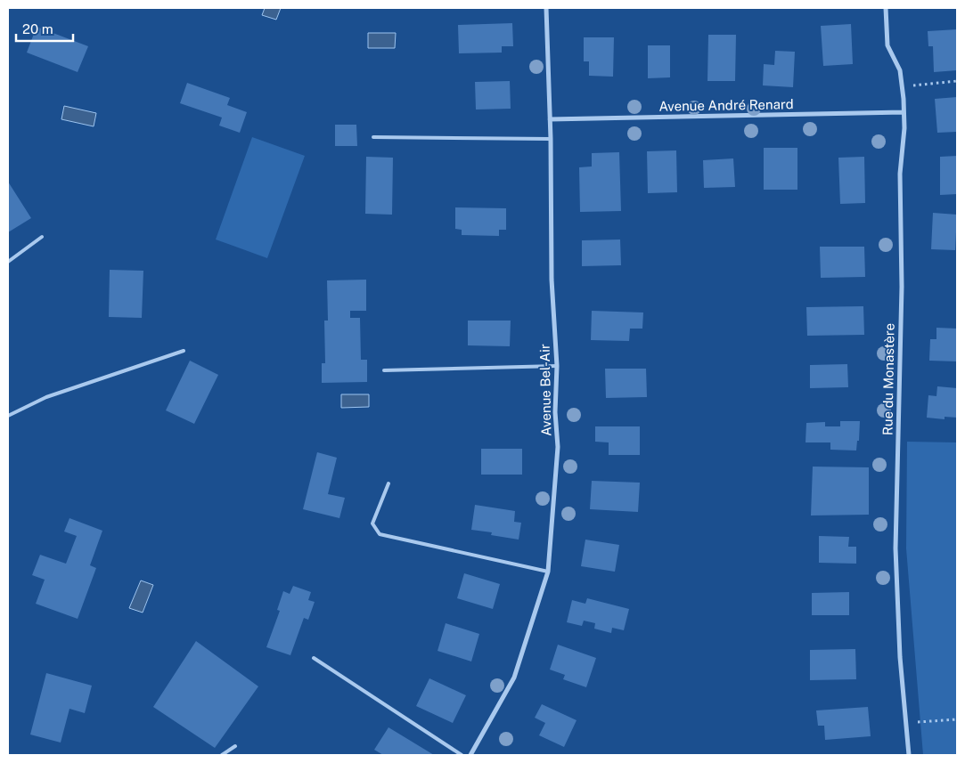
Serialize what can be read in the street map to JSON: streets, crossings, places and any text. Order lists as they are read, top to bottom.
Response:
{
  "streets": {
    "street": ["Avenue André Renard", "Rue du Monastère", "Avenue Bel-Air"]
  },
  "crossings": [
    ["Avenue André Renard", "Rue du Monastère"],
    ["Avenue André Renard", "Avenue Bel-Air"]
  ],
  "scale_bar": "20 m"
}
